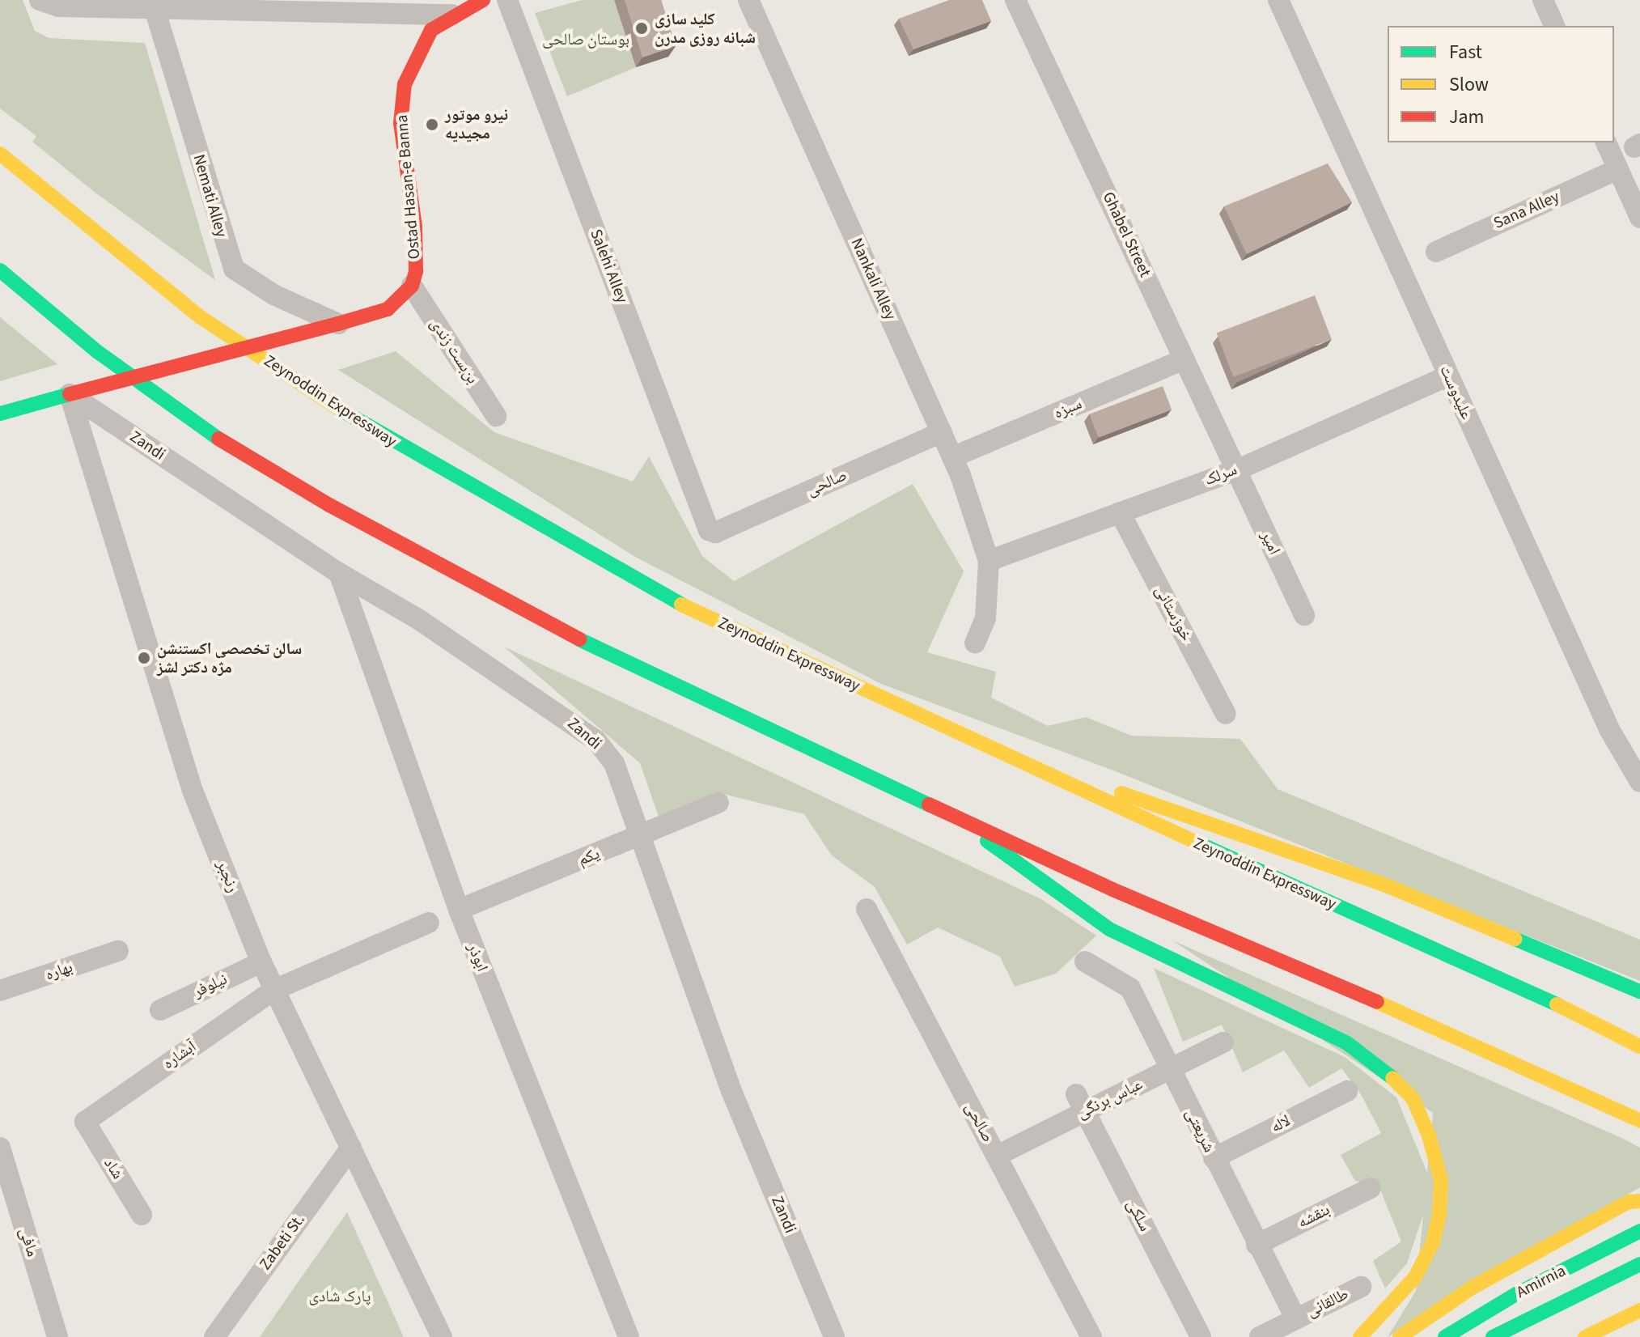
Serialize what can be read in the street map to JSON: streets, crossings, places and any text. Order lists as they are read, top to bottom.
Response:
{
  "streets": {
    "main road": ["Ostad Hasan-e Banna", "Zeynoddin Expressway", "Amirnia"],
    "street": [
      "Nemati Alley",
      "Sana Alley",
      "Ghabel Street",
      "Nankali Alley",
      "بن‌بست زندی",
      "علیدوست",
      "سبزه",
      "Zandi",
      "سرلک",
      "صالحی",
      "امیر",
      "خوزستانی",
      "یکم",
      "رنجبر",
      "ابوذر",
      "بهاره",
      "نیلوفر",
      "آبشاره",
      "عباس برنگی",
      "لاله",
      "شریعتی",
      "شاد",
      "سلکی",
      "بنقشه",
      "مافی",
      "Zabeti St.",
      "طالقانی"
    ]
  },
  "crossings": [
    ["Ostad Hasan-e Banna", "بن‌بست زندی"],
    ["Ghabel Street", "سبزه"],
    ["Ghabel Street", "سرلک"],
    ["Ghabel Street", "امیر"],
    ["Nankali Alley", "سبزه"],
    ["Nankali Alley", "سرلک"],
    ["Nankali Alley", "صالحی"],
    ["علیدوست", "سرلک"],
    ["Zandi", "یکم"],
    ["Zandi", "رنجبر"],
    ["Zandi", "ابوذر"],
    ["سرلک", "امیر"],
    ["سرلک", "خوزستانی"],
    ["صالحی", "عباس برنگی"],
    ["یکم", "ابوذر"],
    ["رنجبر", "نیلوفر"],
    ["رنجبر", "آبشاره"],
    ["رنجبر", "Zabeti St."],
    ["آبشاره", "شاد"],
    ["عباس برنگی", "شریعتی"],
    ["عباس برنگی", "سلکی"],
    ["لاله", "شریعتی"],
    ["شریعتی", "بنقشه"],
    ["شریعتی", "طالقانی"]
  ],
  "parks": ["بوستان صالحی", "پارک شادی"],
  "places": ["کلید سازی شبانه روزی مدرن", "نیرو موتور مجیدیه", "سالن تخصصی اکستنشن مژه دکتر لشز"],
  "legend": ["Fast", "Slow", "Jam"]
}
